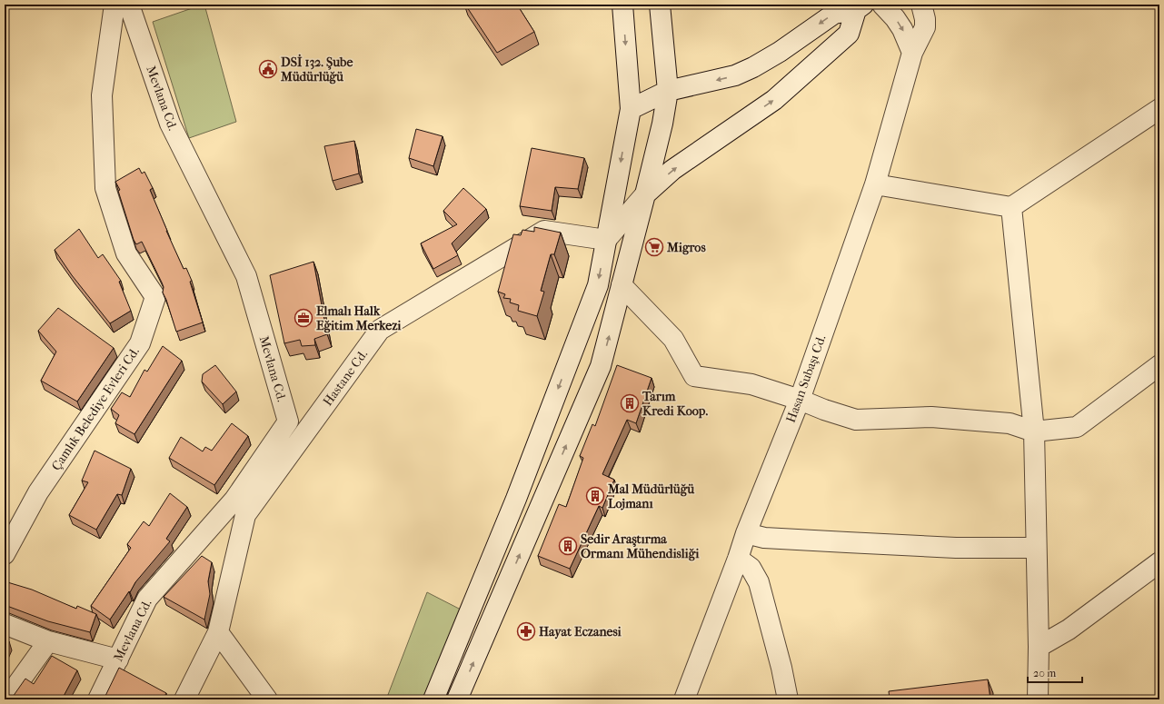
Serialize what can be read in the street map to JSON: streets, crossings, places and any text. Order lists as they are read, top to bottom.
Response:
{
  "streets": {
    "street": [
      "Mevlana Cd.",
      "Hastane Cd.",
      "Hasan Subaşı Cd.",
      "Çamlık Belediye Evleri Cd."
    ]
  },
  "crossings": [
    ["Mevlana Cd.", "Hastane Cd."]
  ],
  "places": {
    "public building": ["DSİ 132. Şube Müdürlüğü"],
    "supermarket": ["Migros"],
    "office": ["Elmalı Halk Eğitim Merkezi"],
    "building": ["Tarım Kredi Koop.", "Mal Müdürlüğü Lojmanı", "Sedir Araştırma Ormanı Mühendisliği"],
    "pharmacy": ["Hayat Eczanesi"]
  },
  "scale_bar": "20 m"
}
